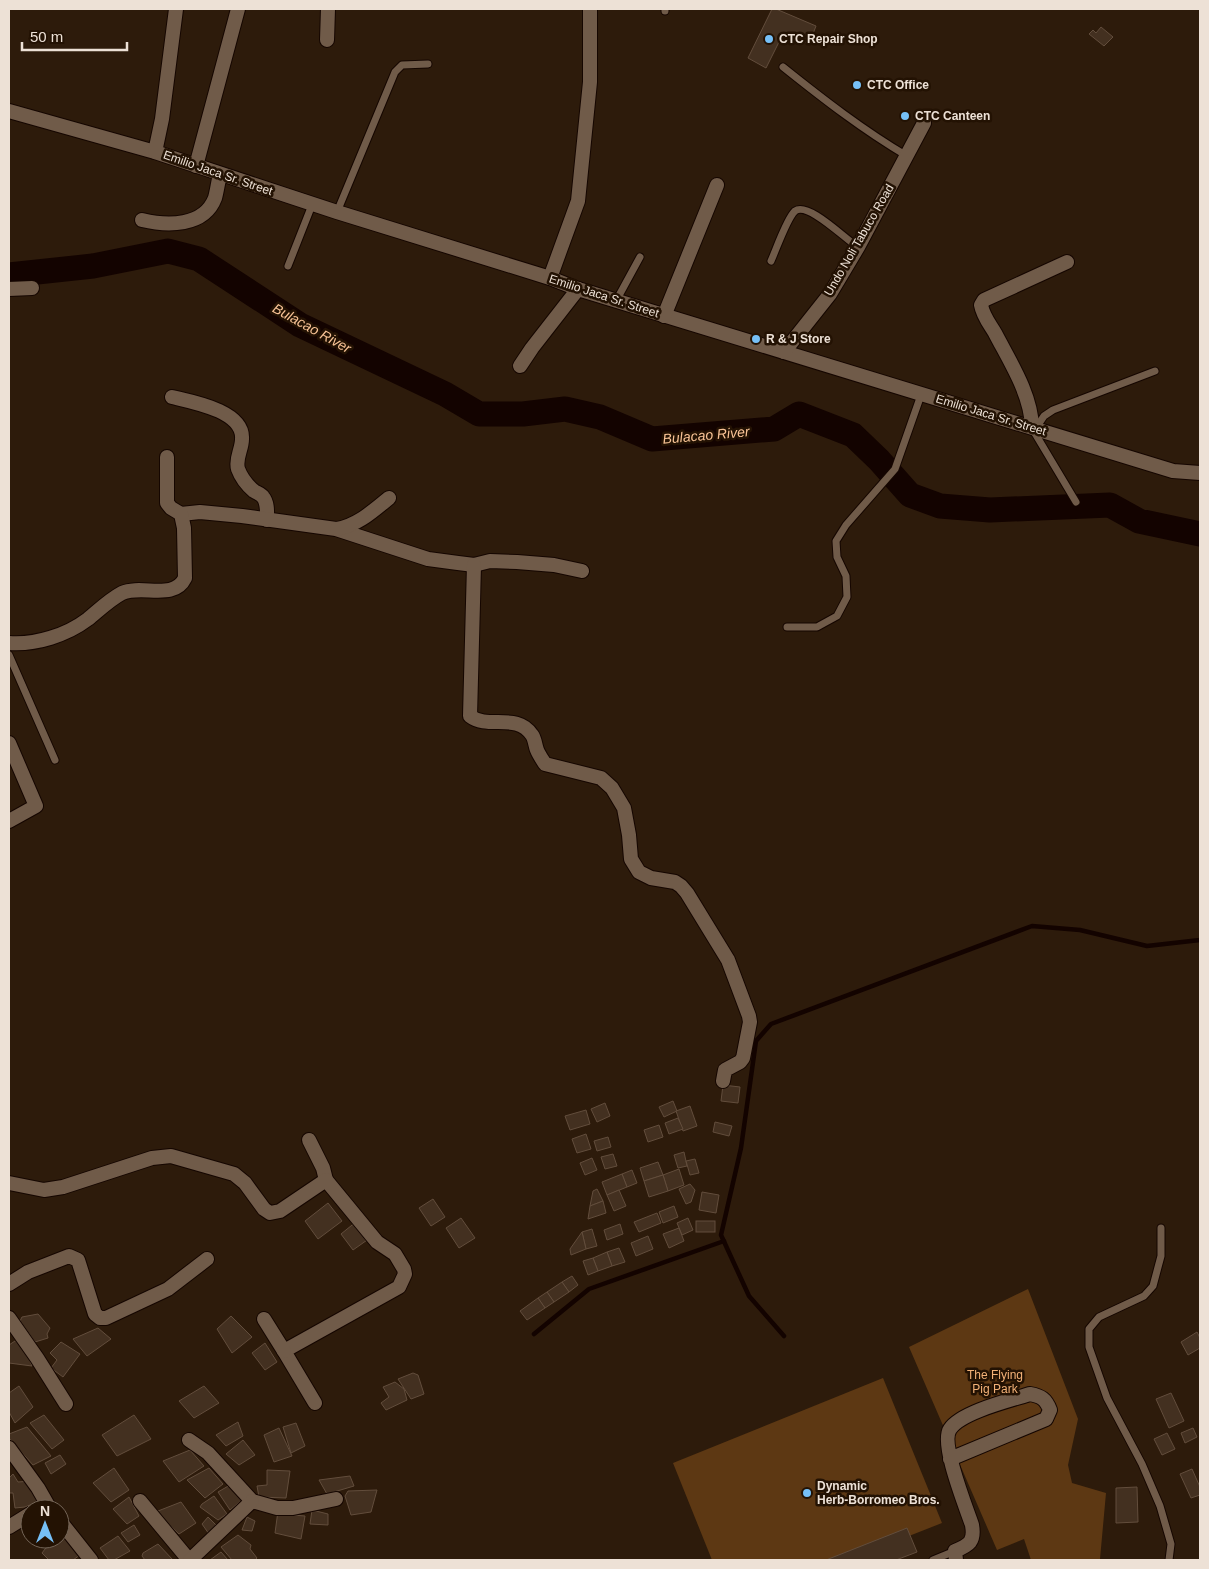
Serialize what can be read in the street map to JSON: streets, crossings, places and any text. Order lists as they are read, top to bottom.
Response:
{
  "streets": {
    "street": ["Emilio Jaca Sr. Street", "Undo Noli Tabuco Road"]
  },
  "crossings": [
    ["Emilio Jaca Sr. Street", "Undo Noli Tabuco Road"]
  ],
  "water": ["Bulacao River"],
  "parks": ["The Flying Pig Park"],
  "places": [
    "CTC Repair Shop",
    "CTC Office",
    "CTC Canteen",
    "R & J Store",
    "Dynamic Herb-Borromeo Bros."
  ],
  "scale_bar": "50 m",
  "north": "top"
}
